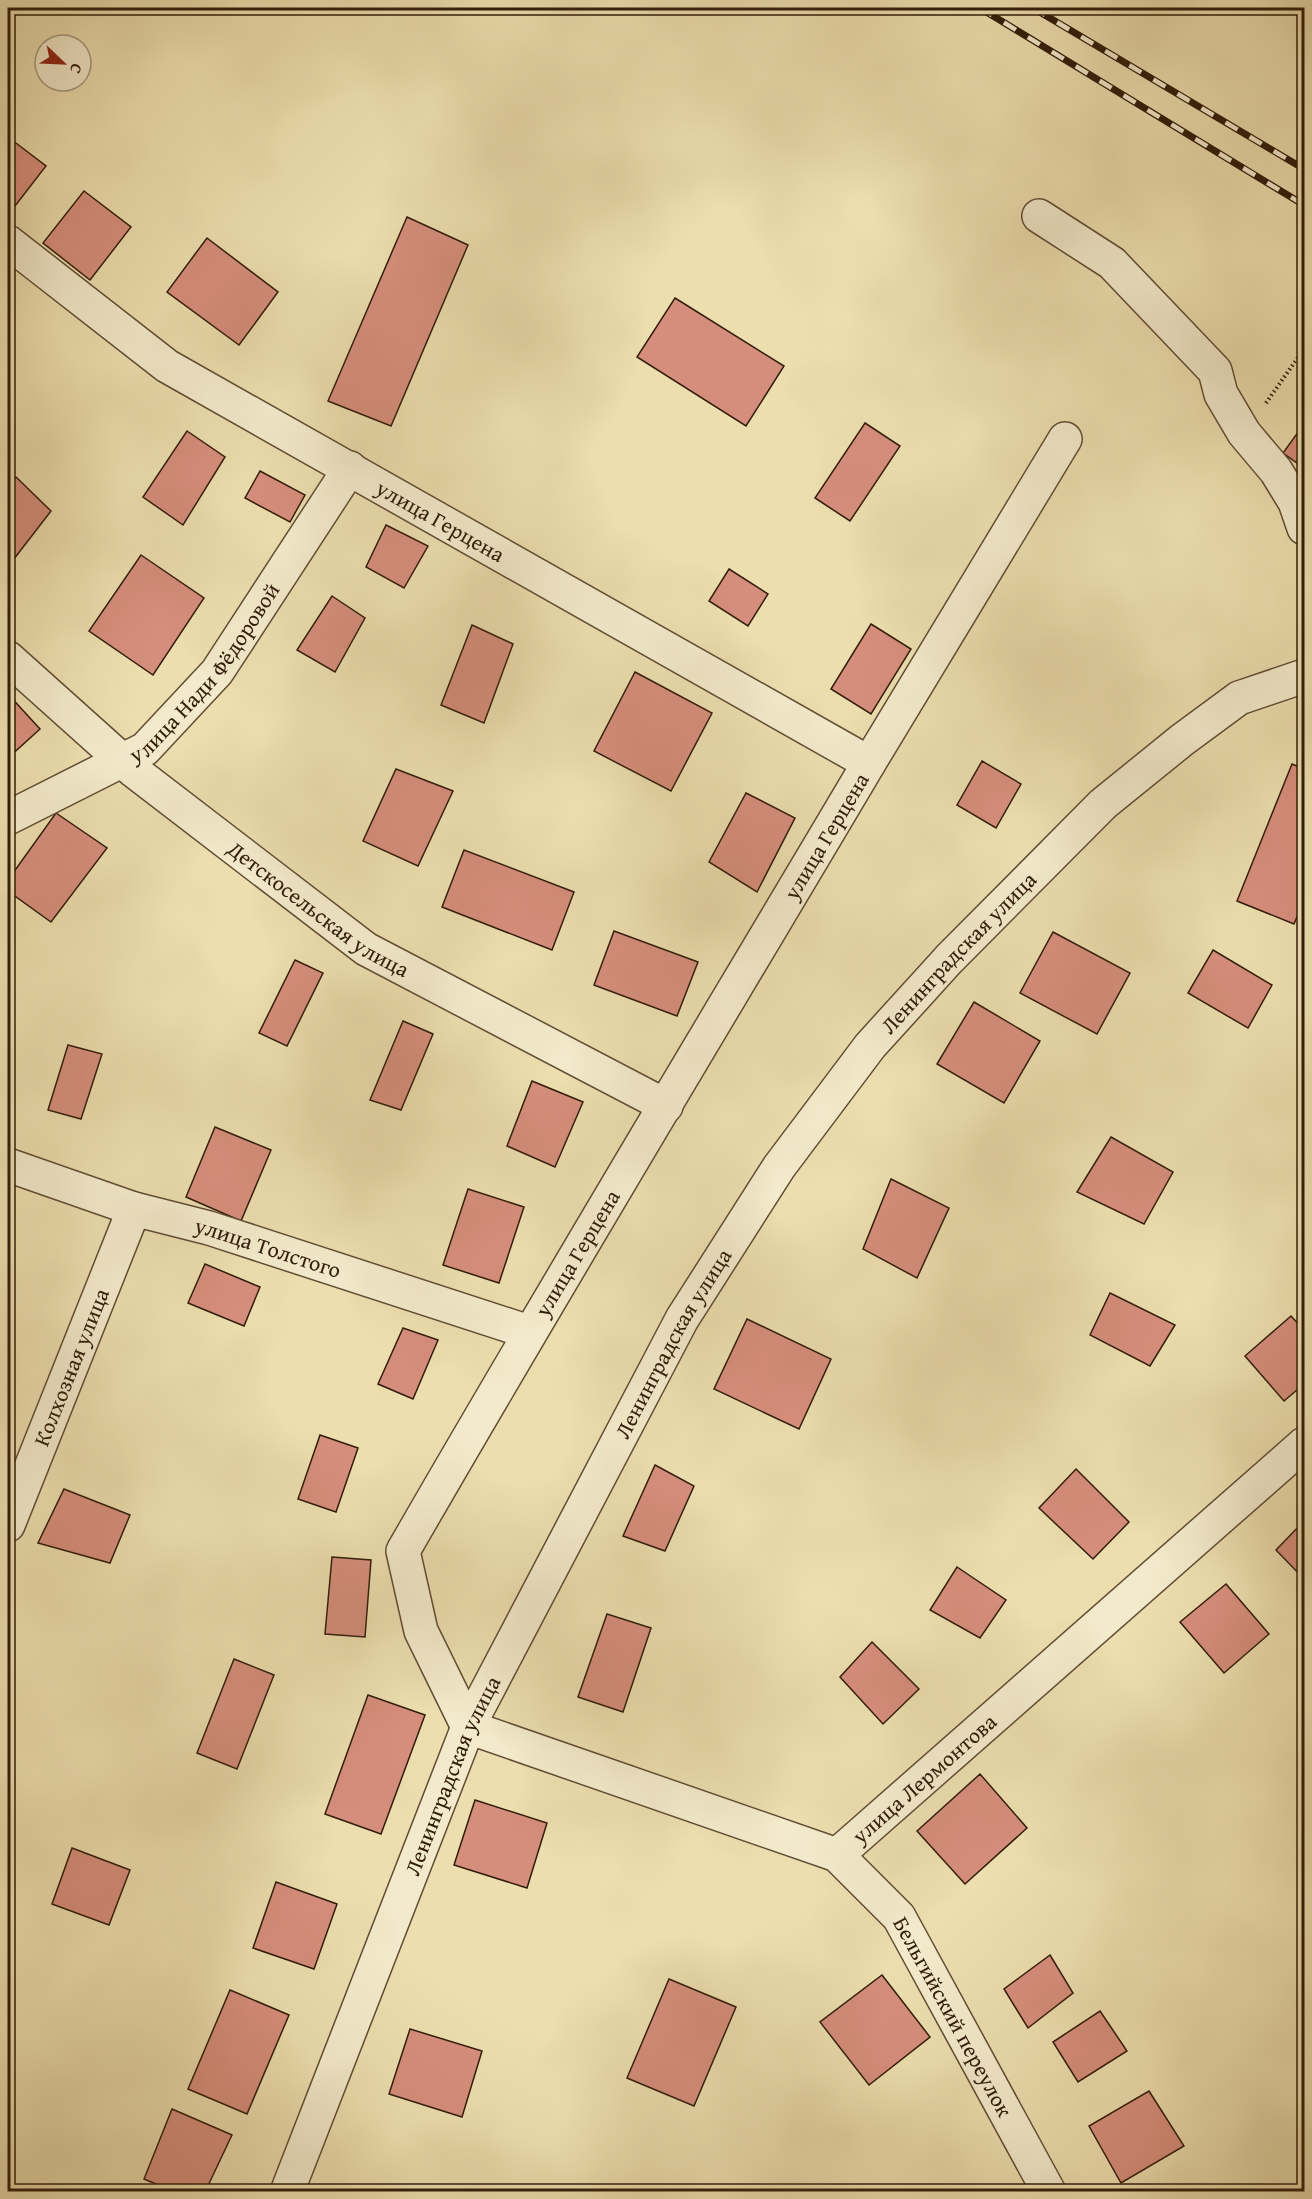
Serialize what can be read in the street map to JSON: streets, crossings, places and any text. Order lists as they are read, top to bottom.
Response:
{
  "streets": {
    "street": [
      "улица Герцена",
      "улица Нади Фёдоровой",
      "Детскосельская улица",
      "Ленинградская улица",
      "улица Толстого",
      "Колхозная улица",
      "улица Лермонтова",
      "Бельгийский переулок"
    ]
  },
  "crossings": [
    ["улица Герцена", "улица Нади Фёдоровой"],
    ["улица Герцена", "Детскосельская улица"],
    ["улица Герцена", "Ленинградская улица"],
    ["улица Герцена", "улица Толстого"],
    ["улица Герцена", "улица Лермонтова"],
    ["улица Нади Фёдоровой", "Детскосельская улица"],
    ["Ленинградская улица", "улица Лермонтова"],
    ["улица Толстого", "Колхозная улица"],
    ["улица Лермонтова", "Бельгийский переулок"]
  ],
  "north": "bottom right"
}
